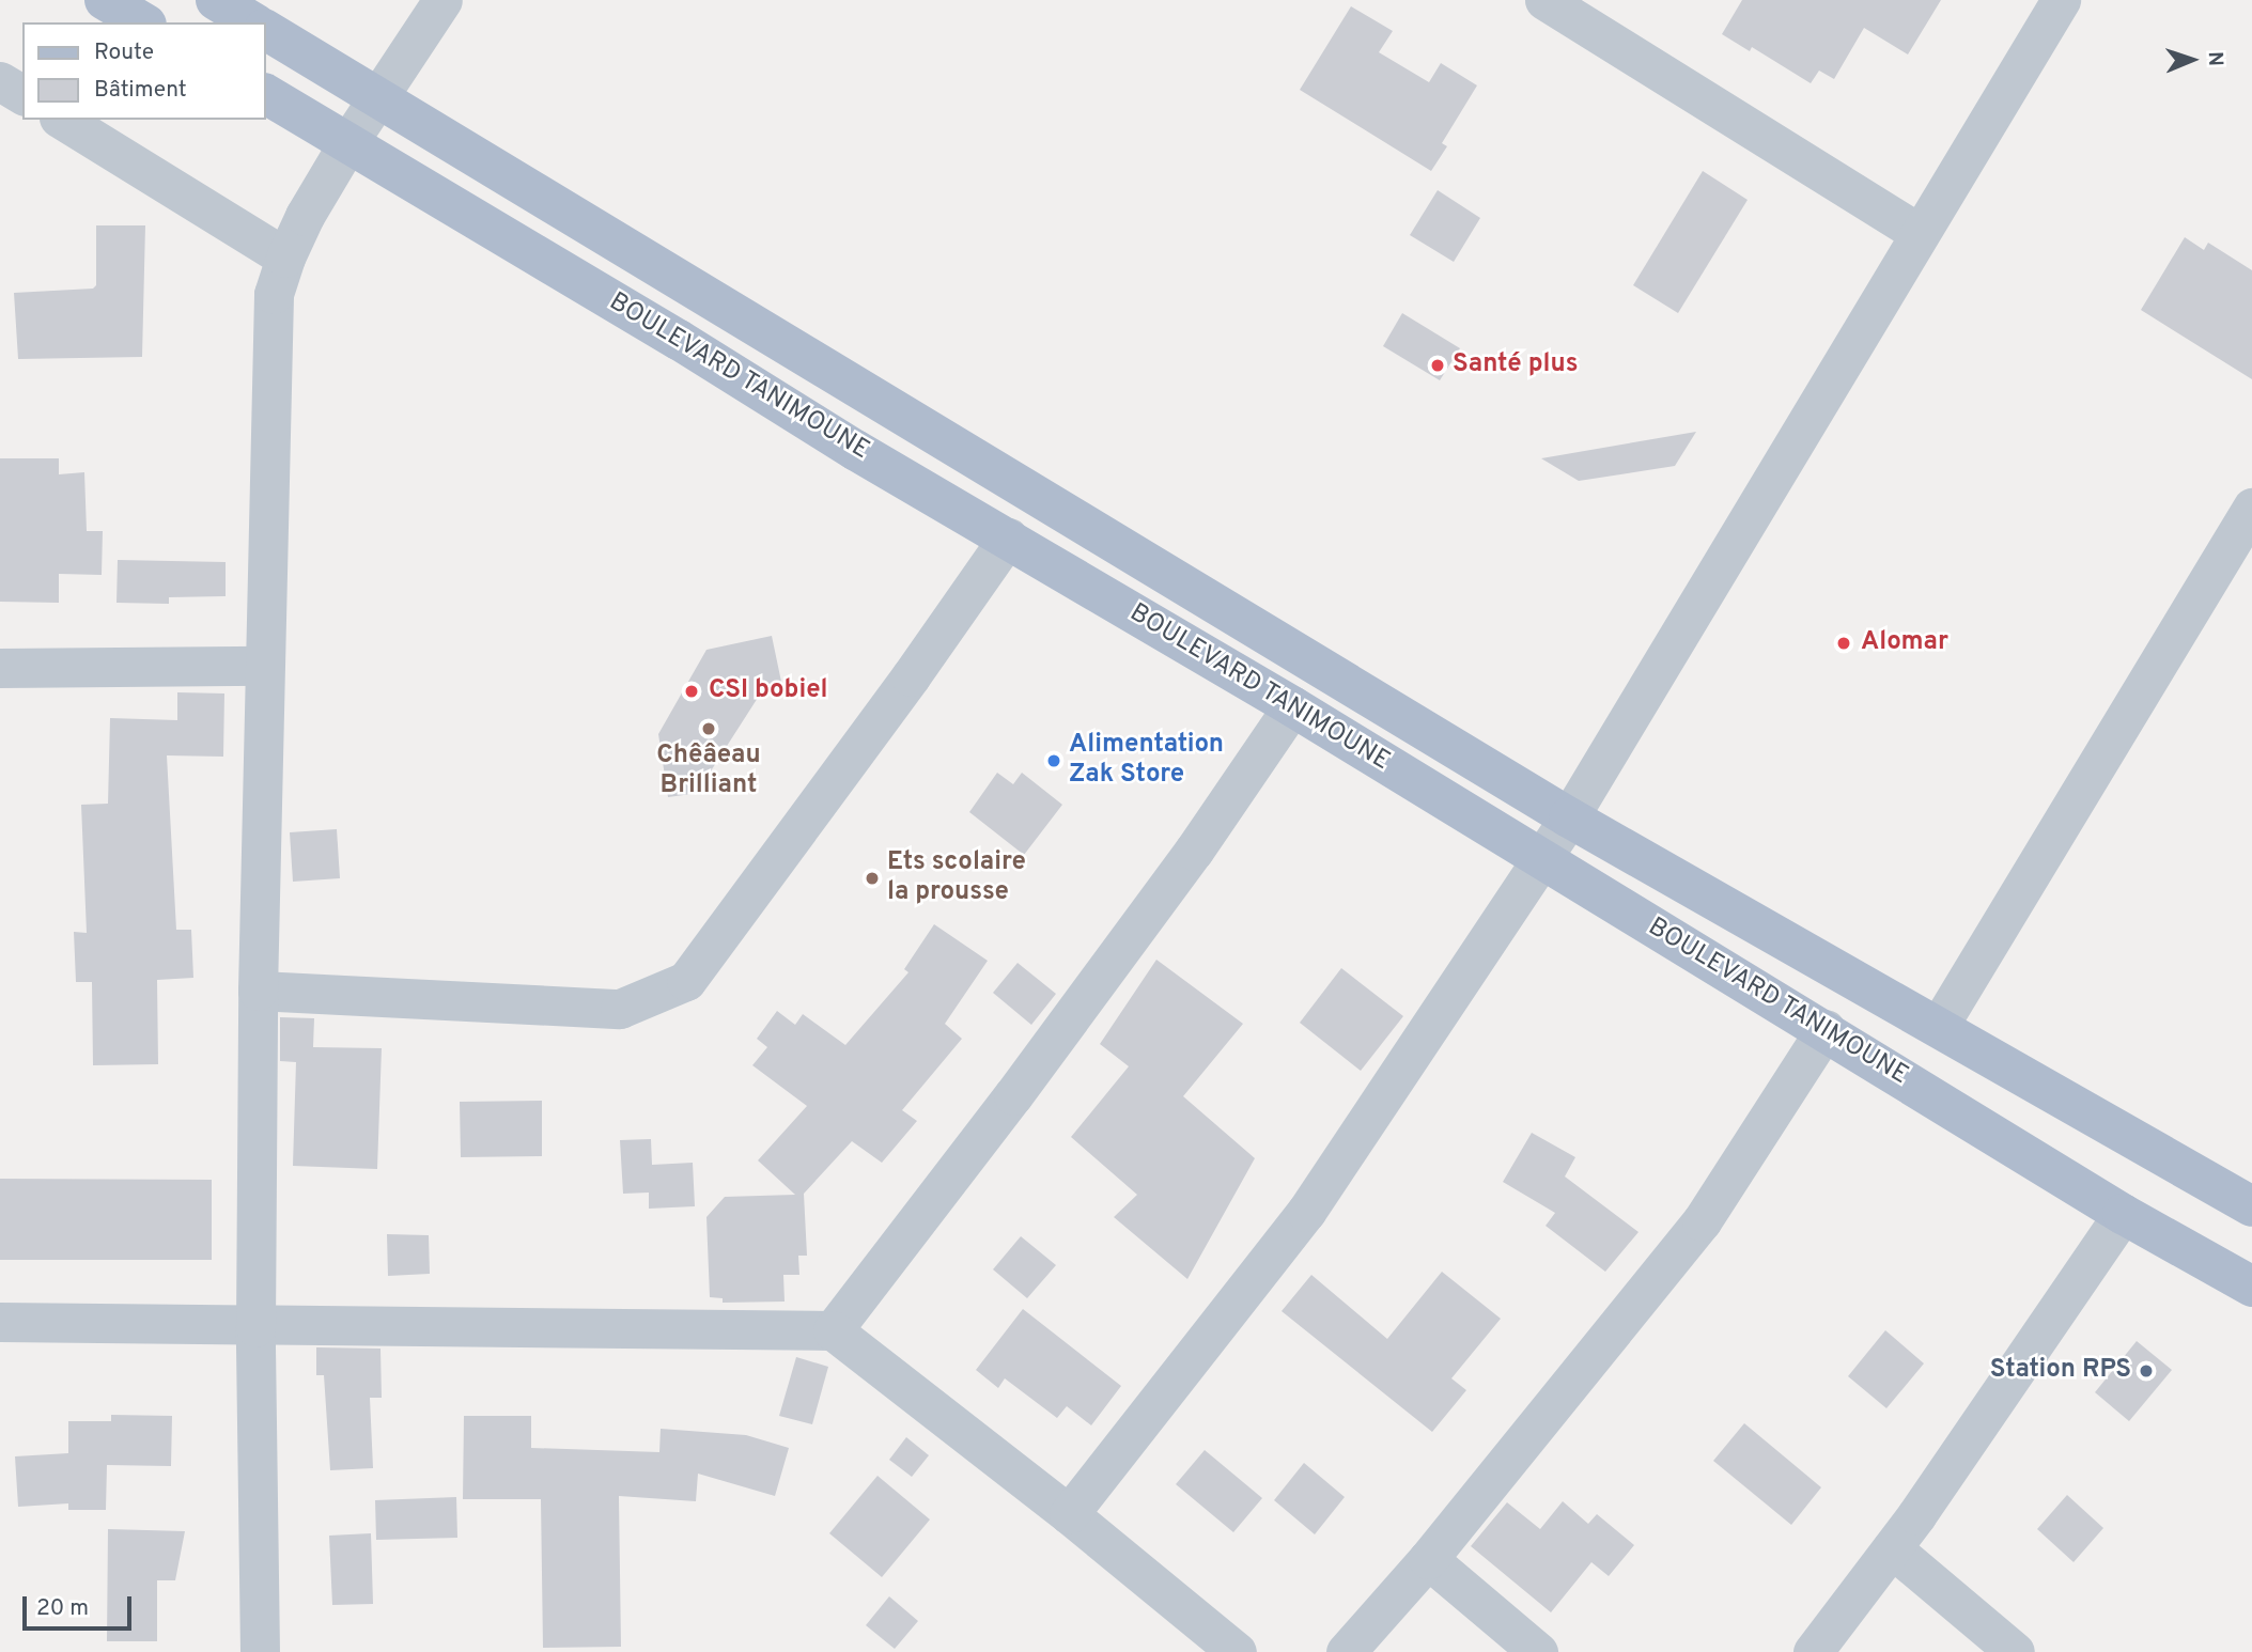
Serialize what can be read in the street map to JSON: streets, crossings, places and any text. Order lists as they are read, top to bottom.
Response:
{
  "streets": {
    "main road": ["BOULEVARD TANIMOUNE"]
  },
  "places": [
    "Santé plus",
    "Alomar",
    "CSI bobiel",
    "Chêâeau Brilliant",
    "Alimentation Zak Store",
    "Ets scolaire la prousse",
    "Station RPS"
  ],
  "legend": ["Route", "Bâtiment"],
  "scale_bar": "20 m",
  "north": "right"
}
